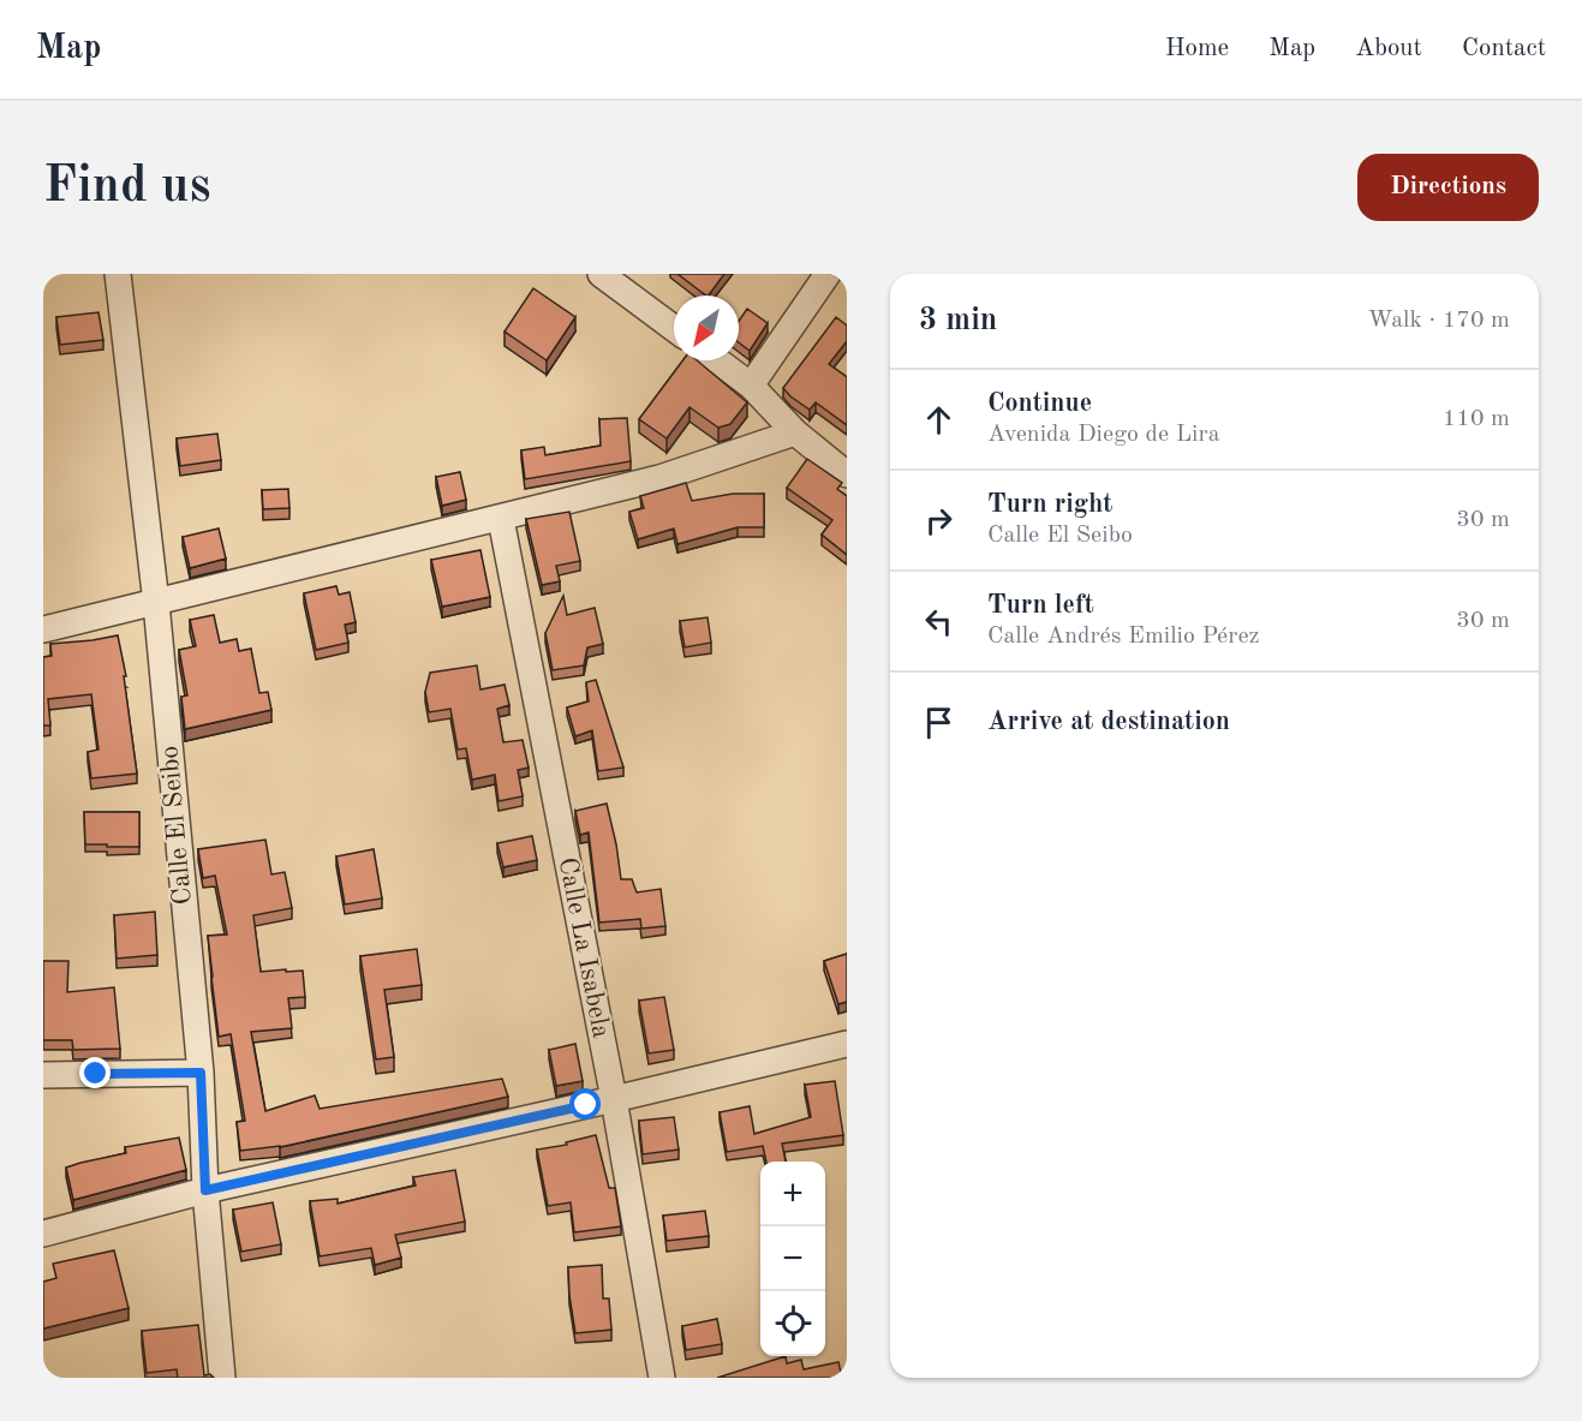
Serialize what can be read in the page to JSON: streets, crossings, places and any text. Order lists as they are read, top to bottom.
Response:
{
  "streets": {
    "street": ["Calle El Seibo", "Calle La Isabela"]
  },
  "north": "bottom left",
  "page": {
    "header": "Map",
    "nav": [
      "Home",
      "Map",
      "About",
      "Contact"
    ],
    "buttons": "Directions",
    "title": "Find us",
    "heading": ["3 min", "Walk · 170 m"],
    "list": [
      ["Continue", "Avenida Diego de Lira", "110 m"],
      ["Turn right", "Calle El Seibo", "30 m"],
      ["Turn left", "Calle Andrés Emilio Pérez", "30 m"],
      "Arrive at destination"
    ],
    "map_buttons": ["+", "−"]
  }
}
